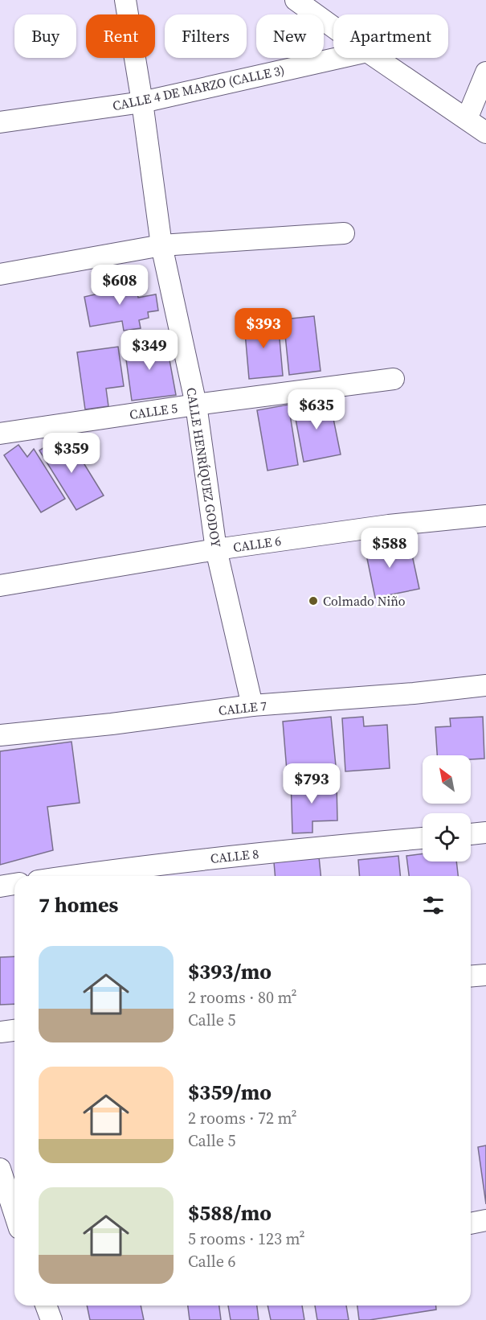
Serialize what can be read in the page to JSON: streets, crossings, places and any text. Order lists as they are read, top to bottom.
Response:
{
  "streets": {
    "street": [
      "CALLE 4 DE MARZO (CALLE 3)",
      "CALLE 5",
      "CALLE HENRÍQUEZ GODOY",
      "CALLE 6",
      "CALLE 7",
      "CALLE 8"
    ]
  },
  "crossings": [
    ["CALLE 4 DE MARZO (CALLE 3)", "CALLE HENRÍQUEZ GODOY"],
    ["CALLE 5", "CALLE HENRÍQUEZ GODOY"],
    ["CALLE HENRÍQUEZ GODOY", "CALLE 6"],
    ["CALLE HENRÍQUEZ GODOY", "CALLE 7"]
  ],
  "places": ["Colmado Niño"],
  "north": "top left",
  "page": {
    "chip": [
      "Buy",
      "Rent",
      "Filters",
      "New",
      "Apartment"
    ],
    "price": [
      "$608",
      "$393",
      "$349",
      "$635",
      "$359",
      "$588",
      "$793"
    ],
    "heading": "7 homes",
    "list": [
      {
        "name": "$393/mo",
        "note": "2 rooms · 80 m² · Calle 5"
      },
      {
        "name": "$359/mo",
        "note": "2 rooms · 72 m² · Calle 5"
      },
      {
        "name": "$588/mo",
        "note": "5 rooms · 123 m² · Calle 6"
      }
    ]
  }
}
